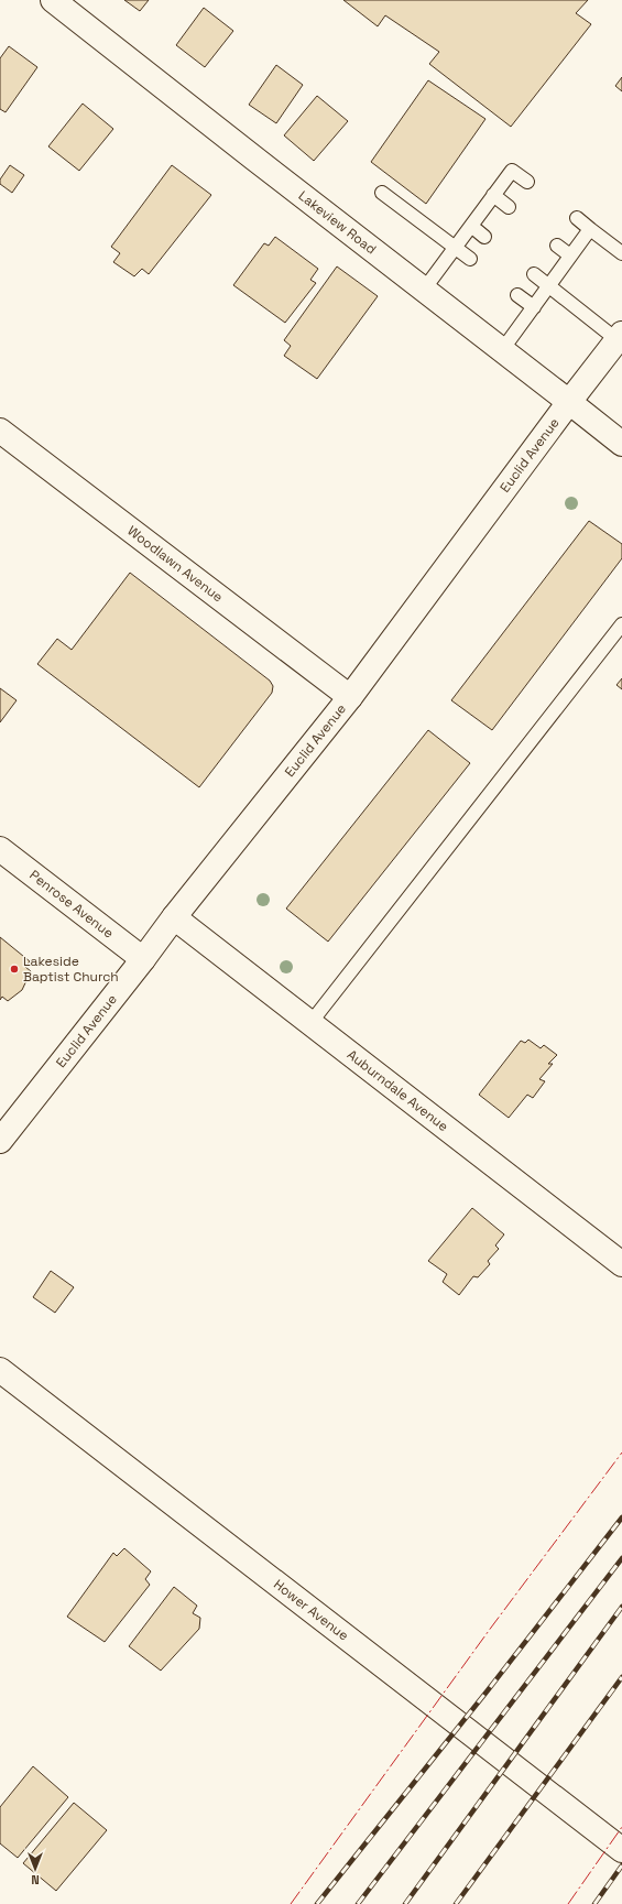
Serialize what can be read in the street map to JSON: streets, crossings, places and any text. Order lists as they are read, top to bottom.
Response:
{
  "streets": {
    "street": [
      "Lakeview Road",
      "Euclid Avenue",
      "Woodlawn Avenue",
      "Penrose Avenue",
      "Auburndale Avenue",
      "Hower Avenue"
    ]
  },
  "crossings": [
    ["Lakeview Road", "Euclid Avenue"],
    ["Euclid Avenue", "Woodlawn Avenue"],
    ["Euclid Avenue", "Penrose Avenue"],
    ["Euclid Avenue", "Auburndale Avenue"]
  ],
  "places": ["Lakeside Baptist Church"],
  "north": "bottom"
}
